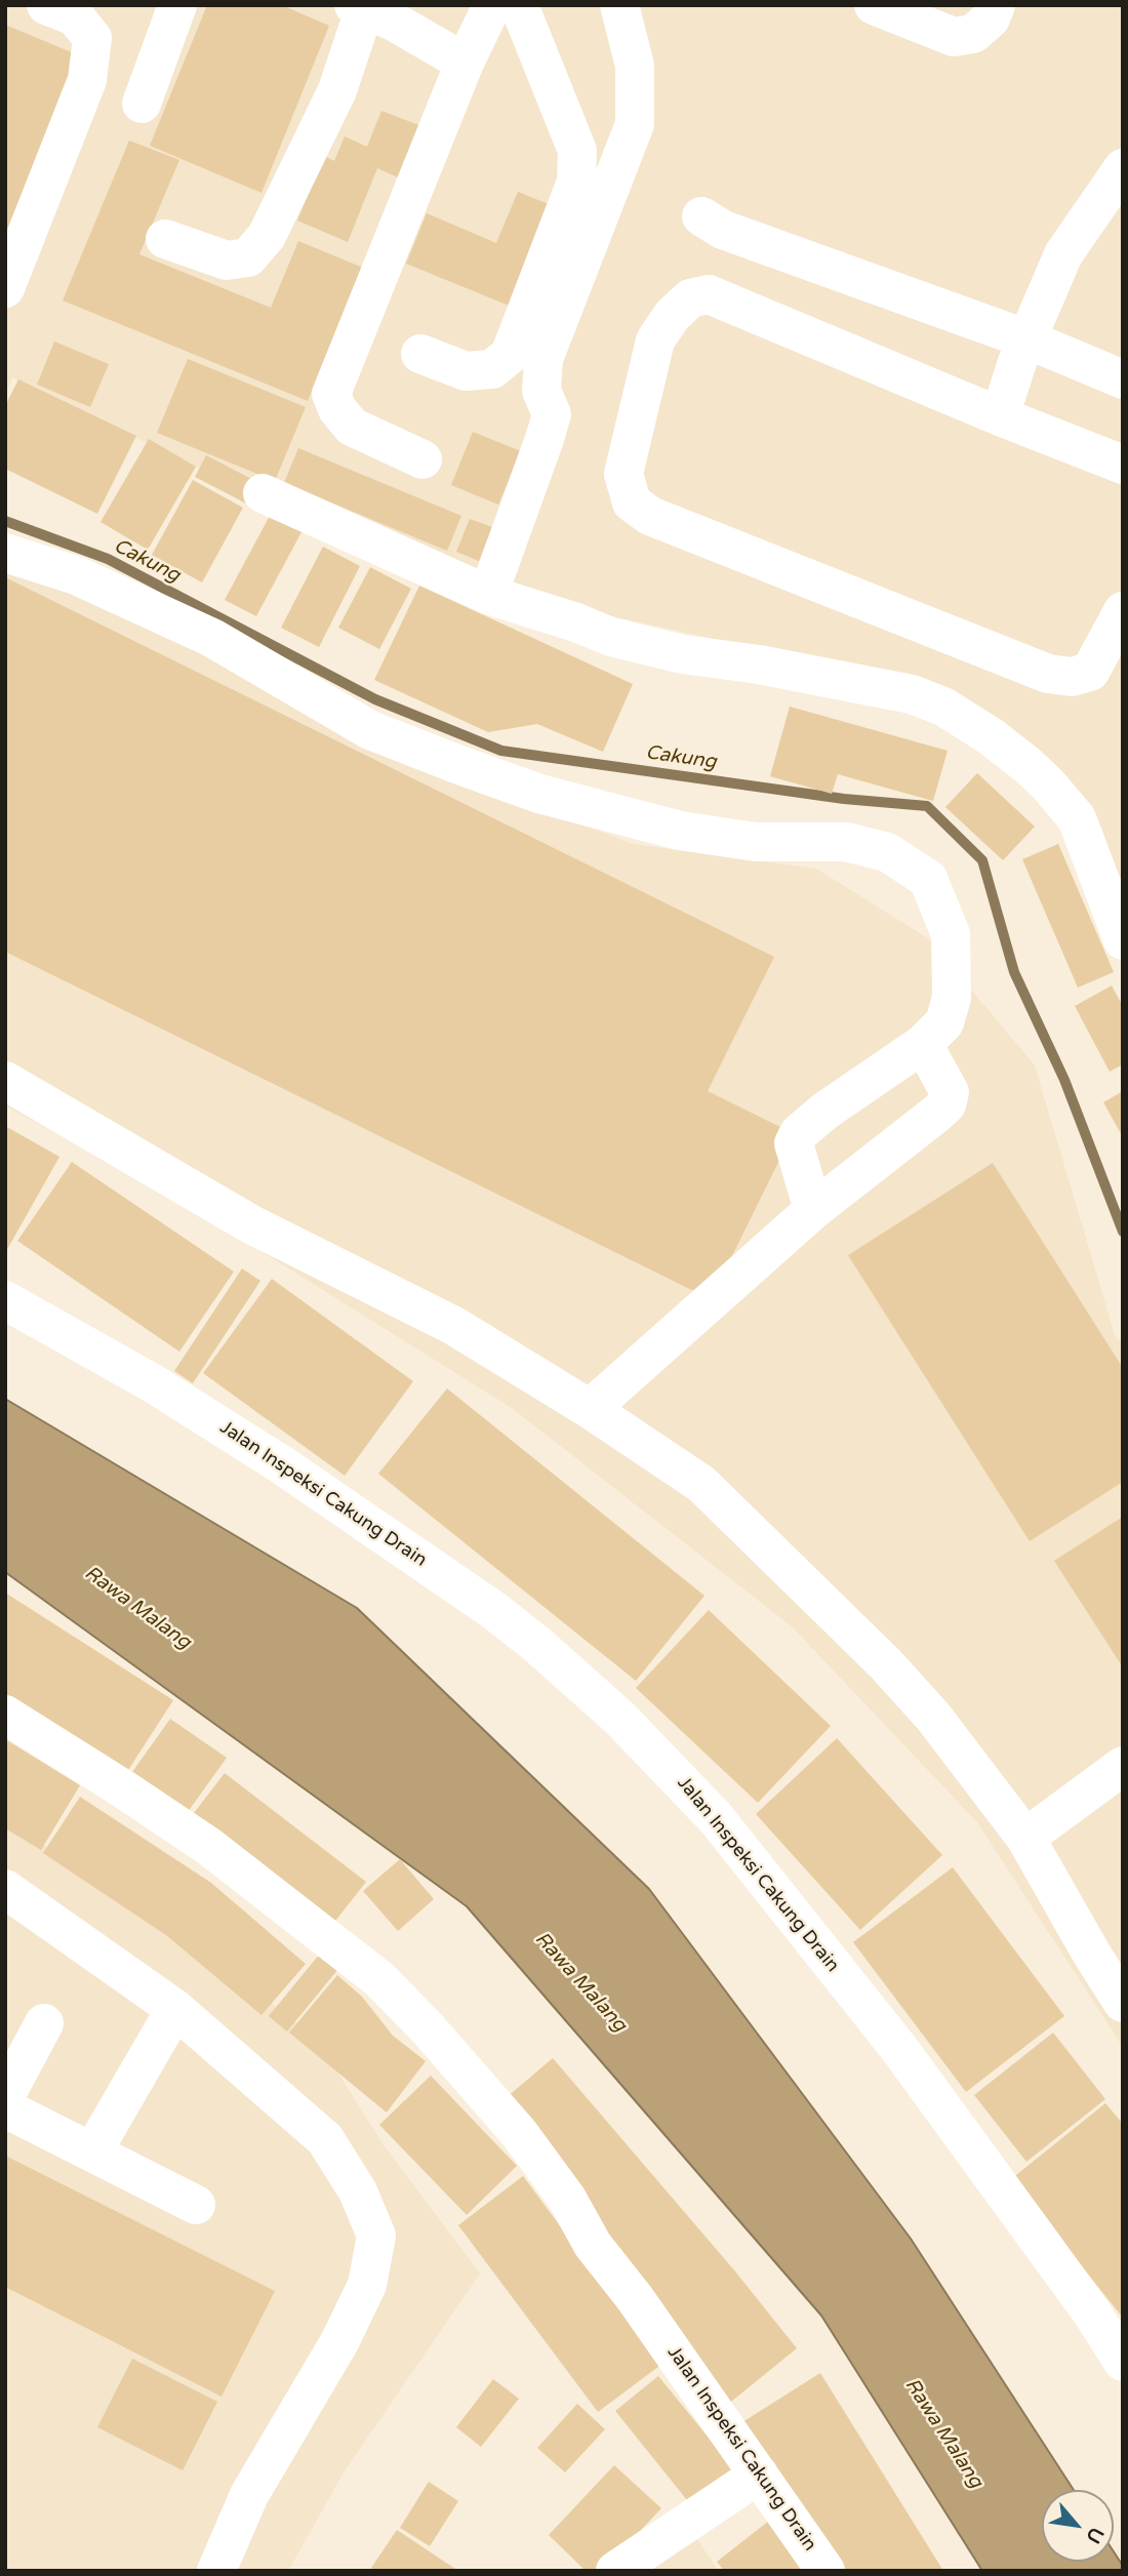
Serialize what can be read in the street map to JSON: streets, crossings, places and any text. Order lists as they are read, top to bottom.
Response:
{
  "streets": {
    "street": ["Jalan Inspeksi Cakung Drain"]
  },
  "water": ["Cakung", "Rawa Malang"],
  "north": "bottom right"
}
